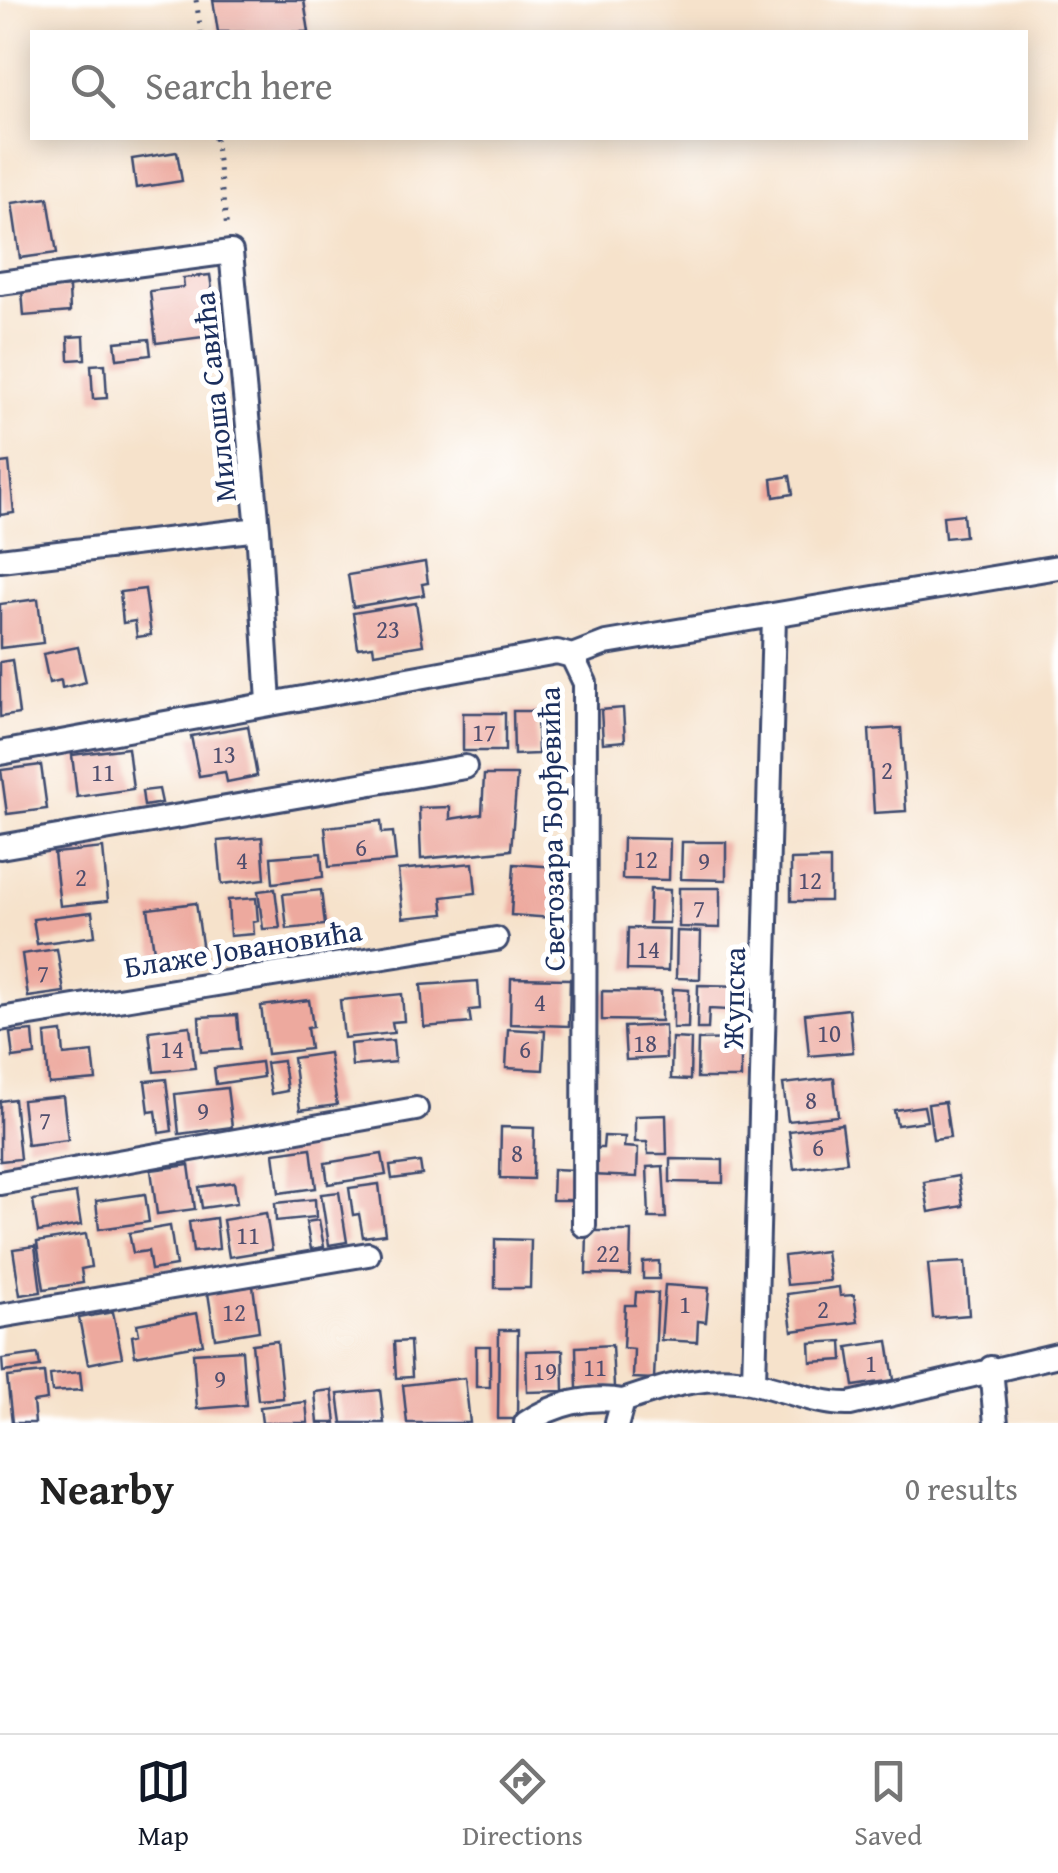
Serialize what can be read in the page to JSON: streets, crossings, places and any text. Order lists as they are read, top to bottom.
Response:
{
  "streets": {
    "street": [
      "Милоша Савића",
      "Светозара Ђорђевића",
      "Блаже Јовановића",
      "Жупска"
    ]
  },
  "crossings": [
    ["Милоша Савића", "Светозара Ђорђевића"]
  ],
  "house_numbers": [
    "23",
    "17",
    "13",
    "2",
    "11",
    "6",
    "12",
    "4",
    "9",
    "2",
    "12",
    "7",
    "14",
    "7",
    "4",
    "10",
    "18",
    "14",
    "6",
    "8",
    "9",
    "7",
    "6",
    "8",
    "11",
    "22",
    "1",
    "2",
    "12",
    "1",
    "11",
    "19",
    "9"
  ],
  "page": {
    "search": "Search here",
    "heading": ["Nearby", "0 results"],
    "nav": ["Map", "Directions", "Saved"]
  }
}
